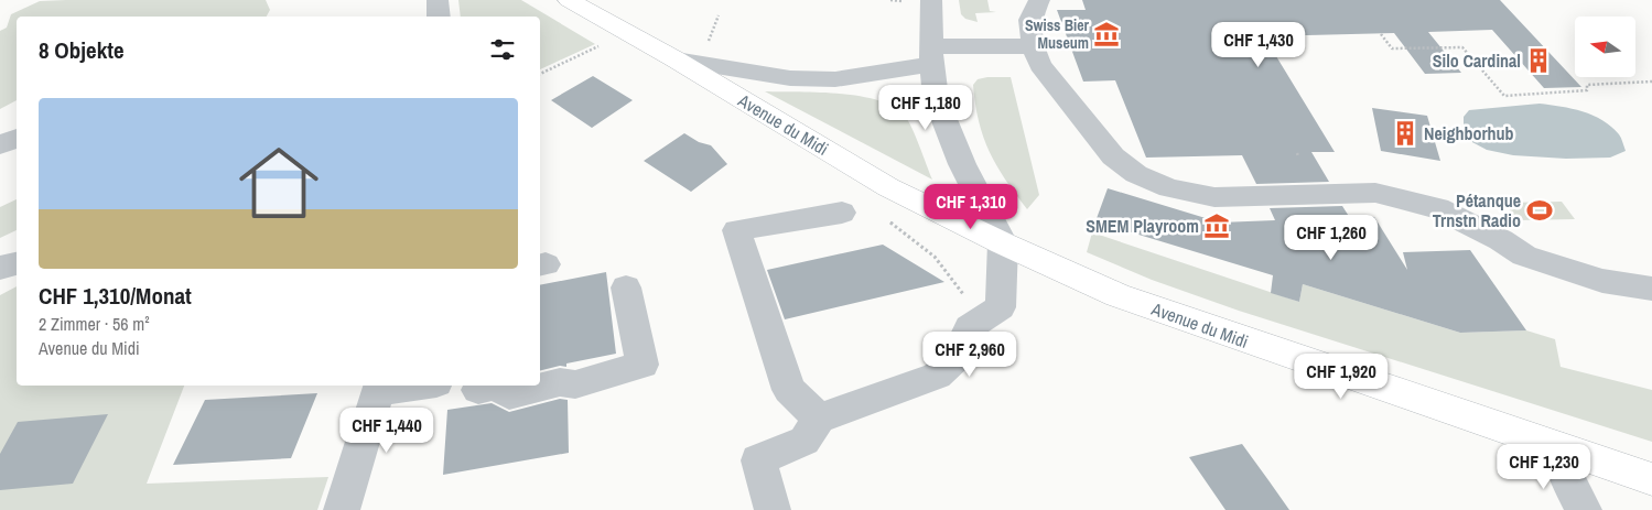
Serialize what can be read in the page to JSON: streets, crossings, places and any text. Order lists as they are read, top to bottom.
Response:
{
  "streets": {
    "main road": ["Avenue du Midi"]
  },
  "places": {
    "museum": ["Swiss Bier Museum", "SMEM Playroom"],
    "building": ["Silo Cardinal", "Neighborhub"],
    "sports": ["Pétanque Trnstn Radio"]
  },
  "north": "left",
  "page": {
    "heading": "8 Objekte",
    "price": [
      "CHF 1,430",
      "CHF 1,180",
      "CHF 1,310",
      "CHF 1,260",
      "CHF 2,960",
      "CHF 1,920",
      "CHF 1,440",
      "CHF 1,230"
    ],
    "list": [
      {
        "name": "CHF 1,310/Monat",
        "note": "2 Zimmer · 56 m² · Avenue du Midi"
      }
    ]
  }
}
